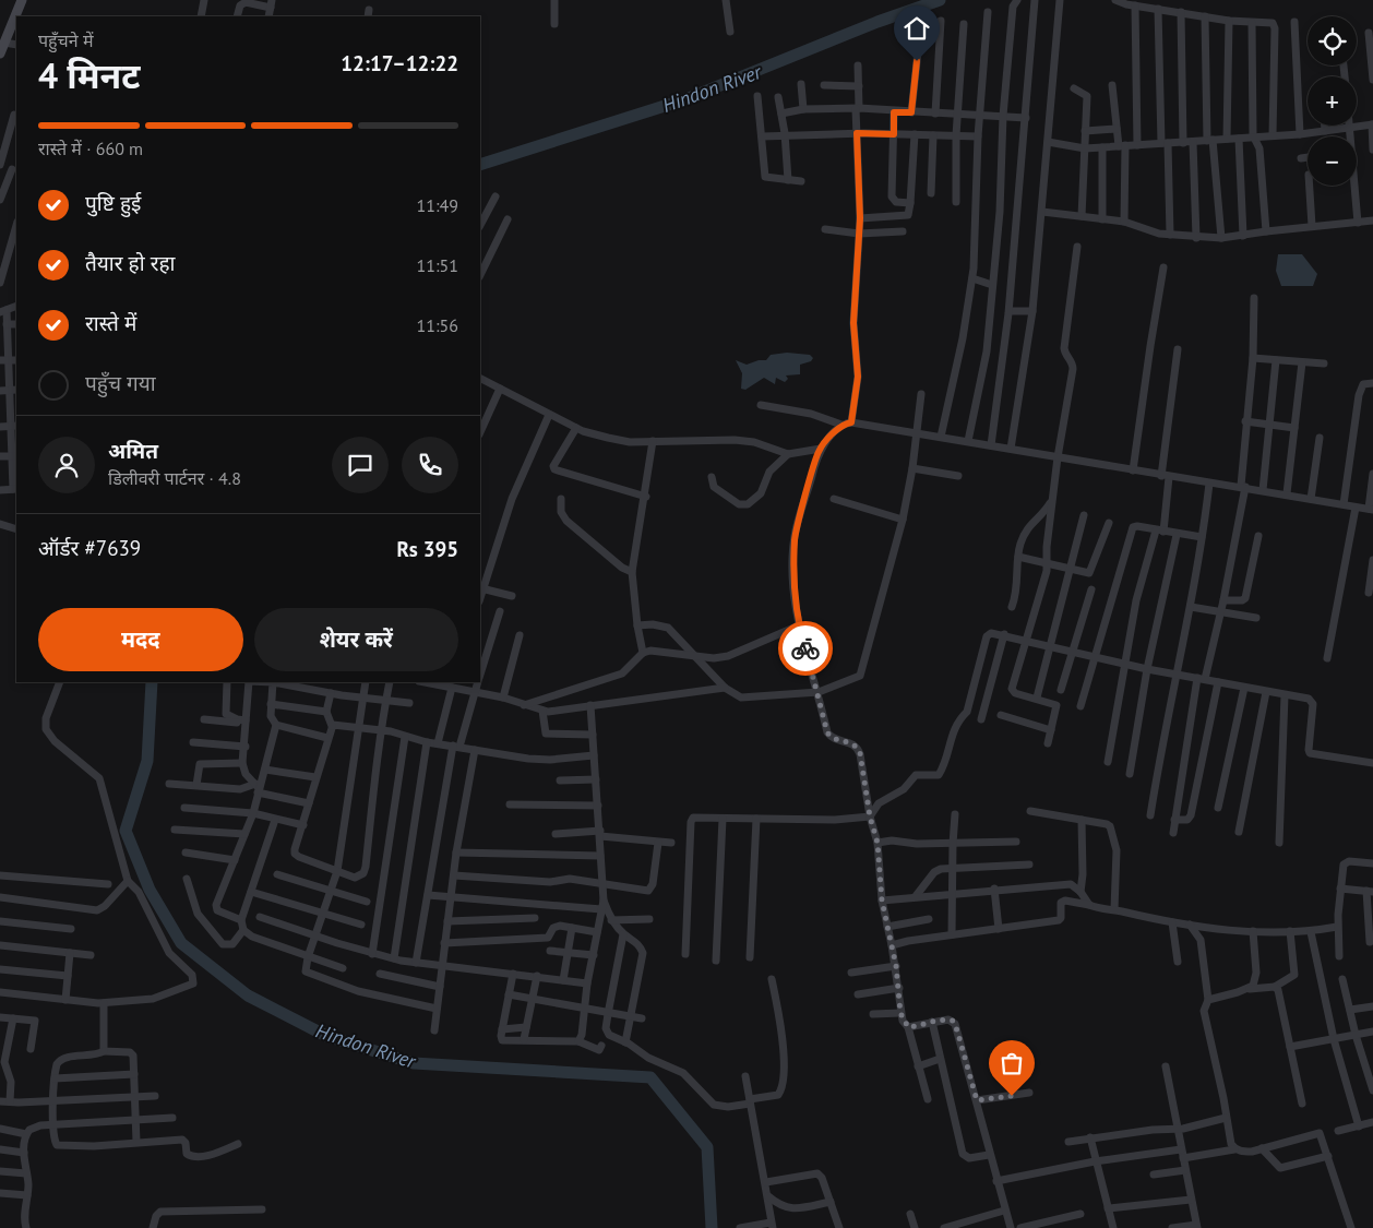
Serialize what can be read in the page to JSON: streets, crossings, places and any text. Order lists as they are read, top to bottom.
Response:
{
  "water": ["Hindon River"],
  "page": {
    "map_buttons": ["+", "−"],
    "heading": ["4 मिनट", "पहुँचने में", "12:17–12:22"],
    "panel": [
      "अमित",
      "डिलीवरी पार्टनर · 4.8",
      "ऑर्डर #7639",
      "Rs 395"
    ],
    "bar": "रास्ते में · 660 m",
    "list": [
      ["पुष्टि हुई", "11:49"],
      ["तैयार हो रहा", "11:51"],
      ["रास्ते में", "11:56"],
      "पहुँच गया"
    ],
    "buttons": ["मदद", "शेयर करें"]
  }
}
